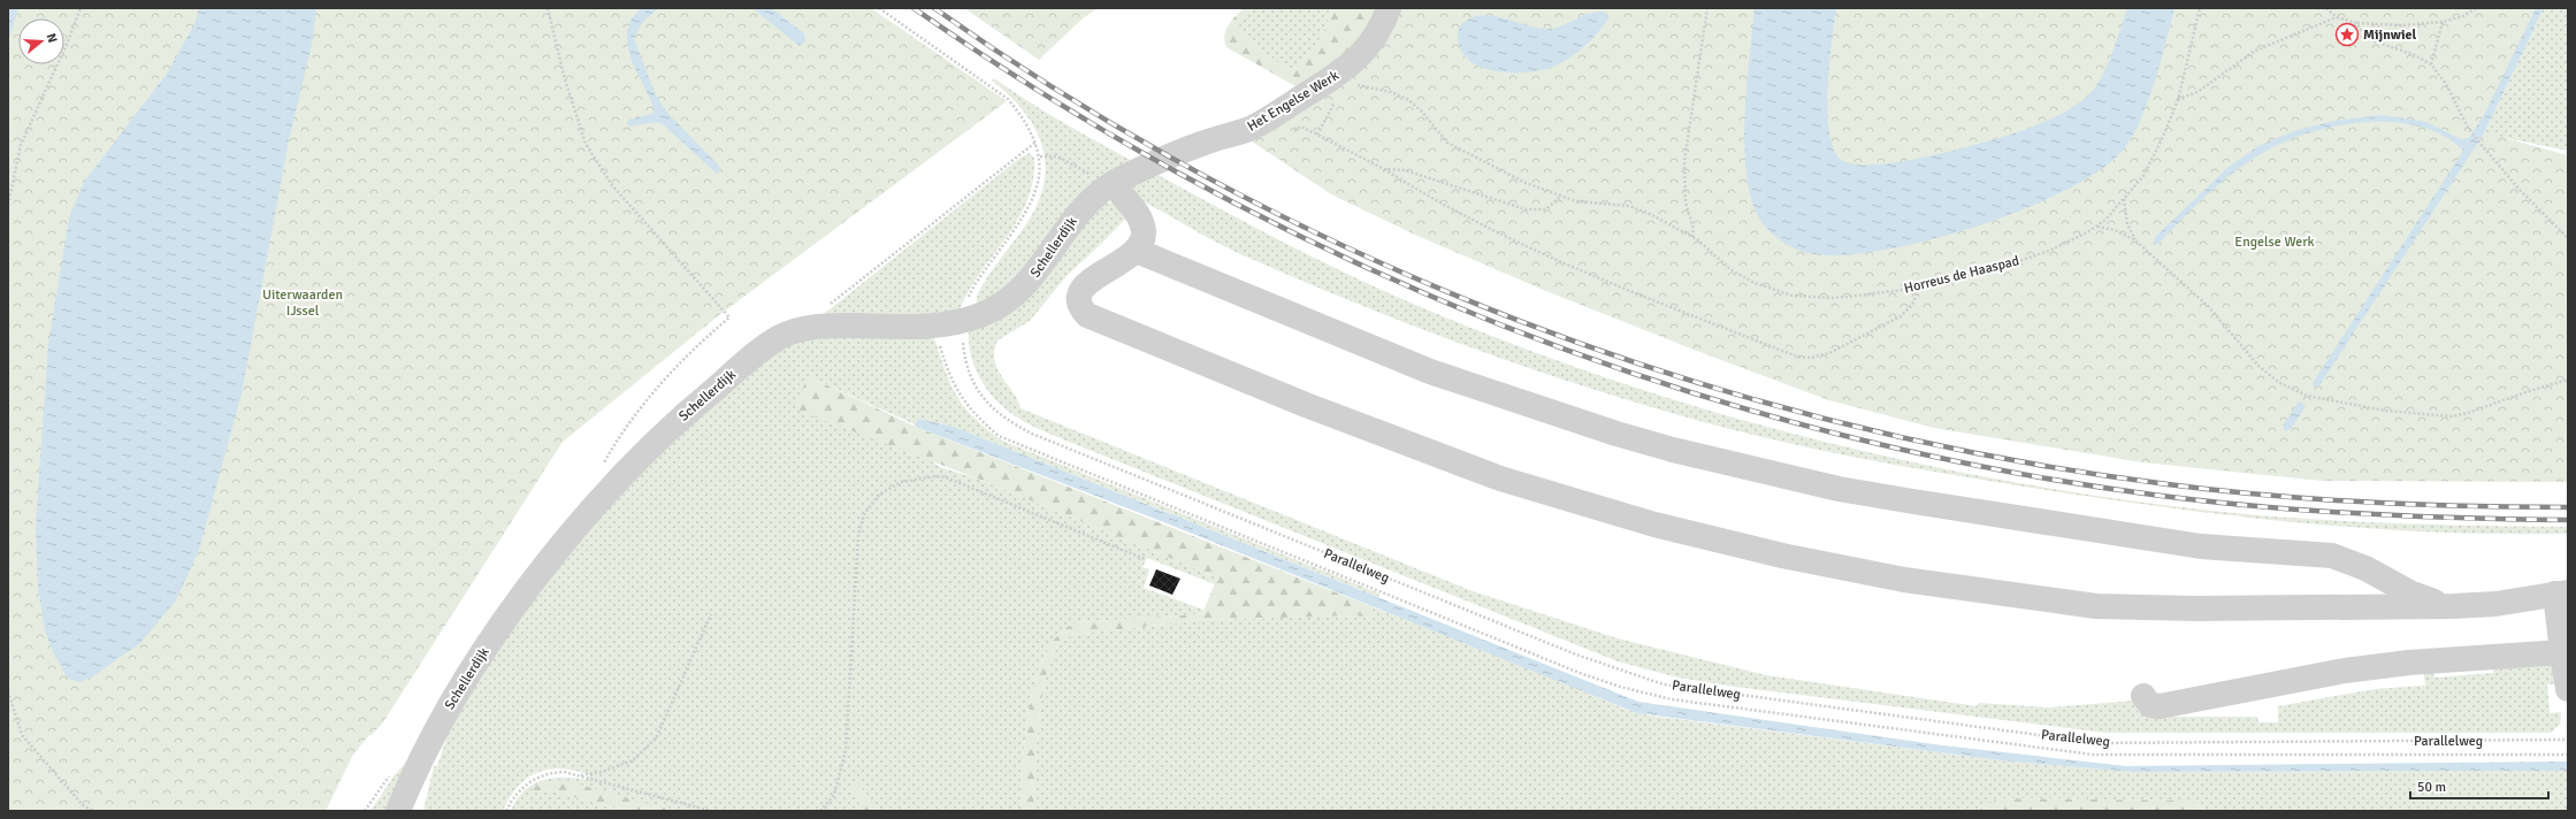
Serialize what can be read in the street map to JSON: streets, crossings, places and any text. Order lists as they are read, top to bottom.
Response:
{
  "streets": {
    "street": ["Het Engelse Werk", "Schellerdijk"],
    "path": ["Horreus de Haaspad", "Parallelweg"]
  },
  "crossings": [
    ["Het Engelse Werk", "Schellerdijk"],
    ["Het Engelse Werk", "Horreus de Haaspad"],
    ["Schellerdijk", "Parallelweg"]
  ],
  "parks": ["Engelse Werk", "Uiterwaarden IJssel"],
  "places": {
    "place": ["Mijnwiel"]
  },
  "scale_bar": "50 m",
  "north": "right"
}
